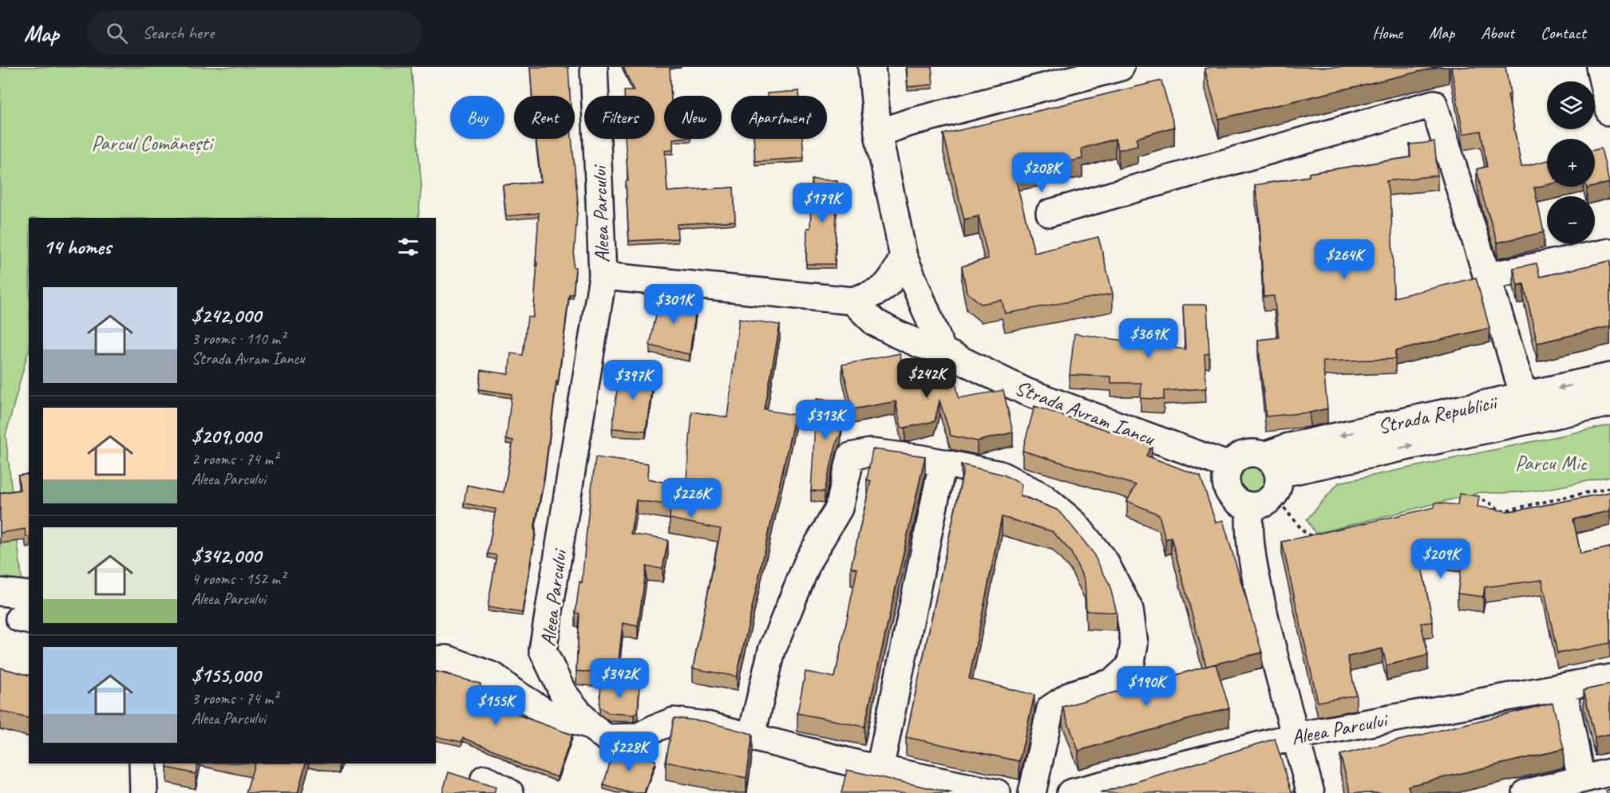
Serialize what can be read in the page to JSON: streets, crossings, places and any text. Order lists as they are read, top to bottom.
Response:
{
  "streets": {
    "street": ["Aleea Parcului", "Strada Avram Iancu", "Strada Republicii"]
  },
  "crossings": [
    ["Strada Avram Iancu", "Strada Republicii"]
  ],
  "parks": ["Parcul Comănești", "Parcu Mic"],
  "page": {
    "header": "Map",
    "search": "Search here",
    "nav": [
      "Home",
      "Map",
      "About",
      "Contact"
    ],
    "map_buttons": ["+", "−"],
    "chip": [
      "Buy",
      "Rent",
      "Filters",
      "New",
      "Apartment"
    ],
    "price": [
      "$208K",
      "$179K",
      "$264K",
      "$301K",
      "$369K",
      "$242K",
      "$397K",
      "$313K",
      "$226K",
      "$209K",
      "$342K",
      "$190K",
      "$155K",
      "$228K"
    ],
    "heading": "14 homes",
    "list": [
      {
        "name": "$242,000",
        "note": "3 rooms · 110 m² · Strada Avram Iancu"
      },
      {
        "name": "$209,000",
        "note": "2 rooms · 74 m² · Aleea Parcului"
      },
      {
        "name": "$342,000",
        "note": "4 rooms · 152 m² · Aleea Parcului"
      },
      {
        "name": "$155,000",
        "note": "3 rooms · 74 m² · Aleea Parcului"
      }
    ]
  }
}
